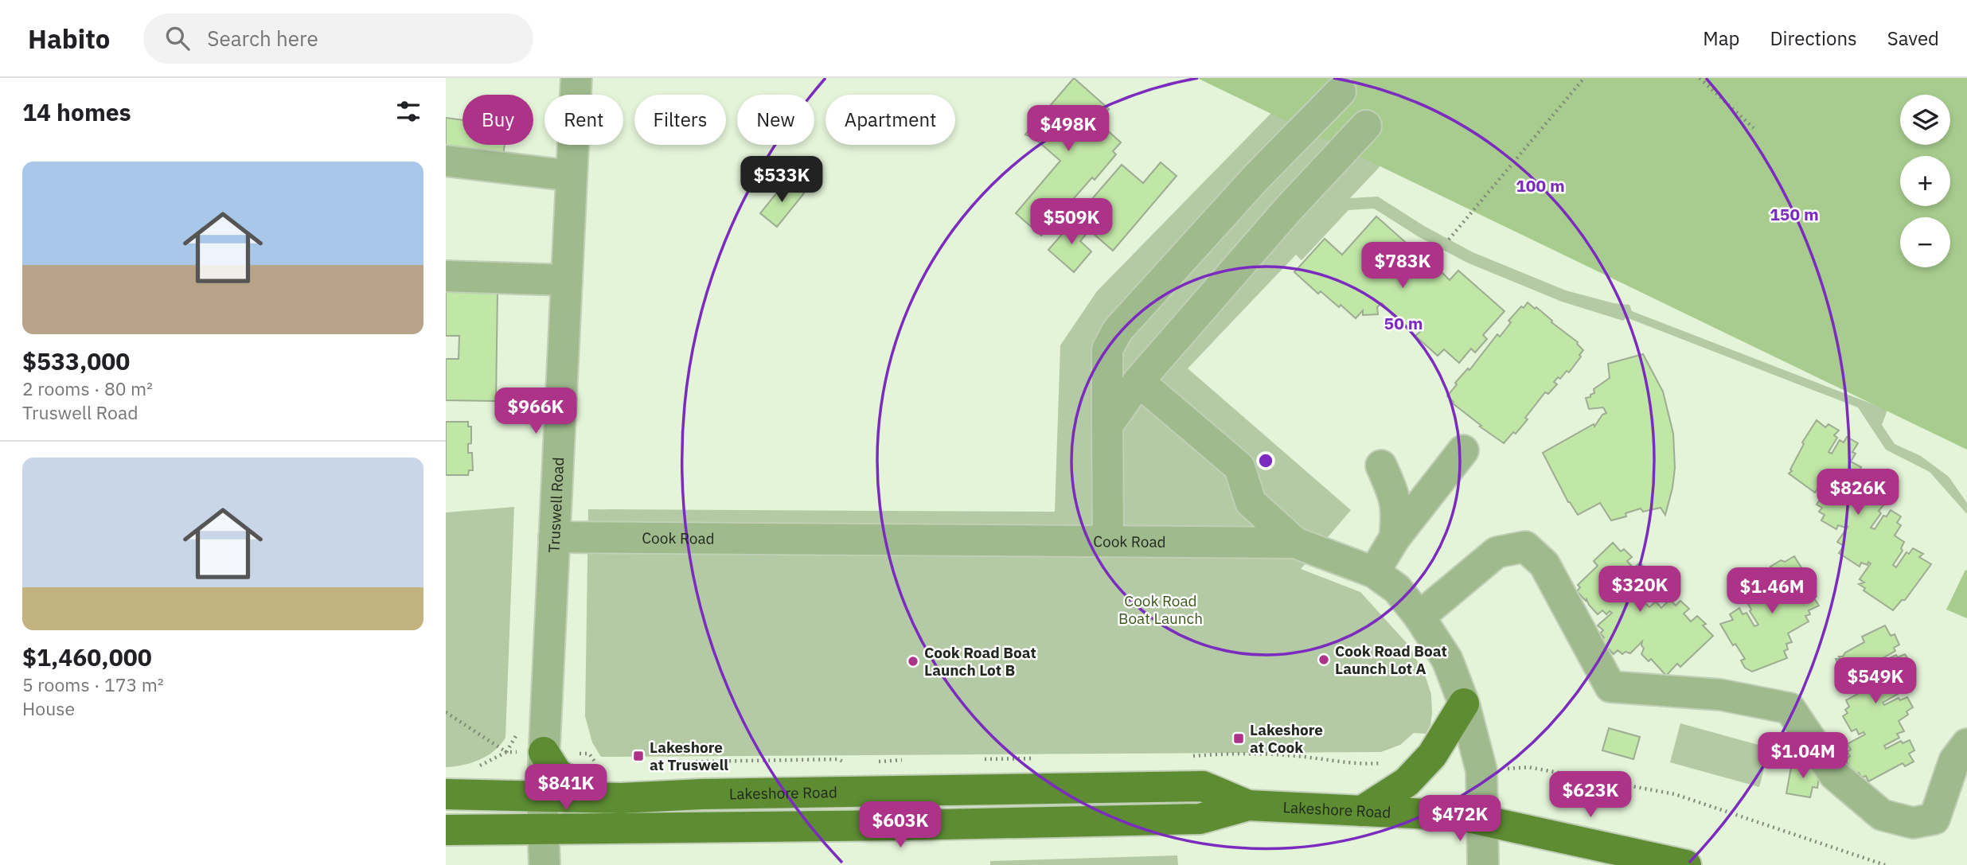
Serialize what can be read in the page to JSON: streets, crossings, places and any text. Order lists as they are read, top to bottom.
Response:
{
  "streets": {
    "main road": ["Lakeshore Road"],
    "street": ["Truswell Road", "Cook Road"]
  },
  "crossings": [
    ["Truswell Road", "Cook Road"],
    ["Truswell Road", "Lakeshore Road"],
    ["Cook Road", "Lakeshore Road"]
  ],
  "parks": ["Cook Road Boat Launch"],
  "places": {
    "other": ["Cook Road Boat Launch Lot A", "Cook Road Boat Launch Lot B"],
    "transit": ["Lakeshore at Cook", "Lakeshore at Truswell"]
  },
  "page": {
    "header": "Habito",
    "search": "Search here",
    "nav": ["Map", "Directions", "Saved"],
    "heading": "14 homes",
    "map_buttons": ["+", "−"],
    "chip": [
      "Buy",
      "Rent",
      "Filters",
      "New",
      "Apartment"
    ],
    "price": [
      "$498K",
      "$533K",
      "$509K",
      "$783K",
      "$966K",
      "$826K",
      "$320K",
      "$1.46M",
      "$549K",
      "$1.04M",
      "$841K",
      "$623K",
      "$472K",
      "$603K"
    ],
    "list": [
      {
        "name": "$533,000",
        "note": "2 rooms · 80 m² · Truswell Road"
      },
      {
        "name": "$1,460,000",
        "note": "5 rooms · 173 m² · House"
      }
    ]
  },
  "rings": ["100 m", "150 m", "50 m"]
}
